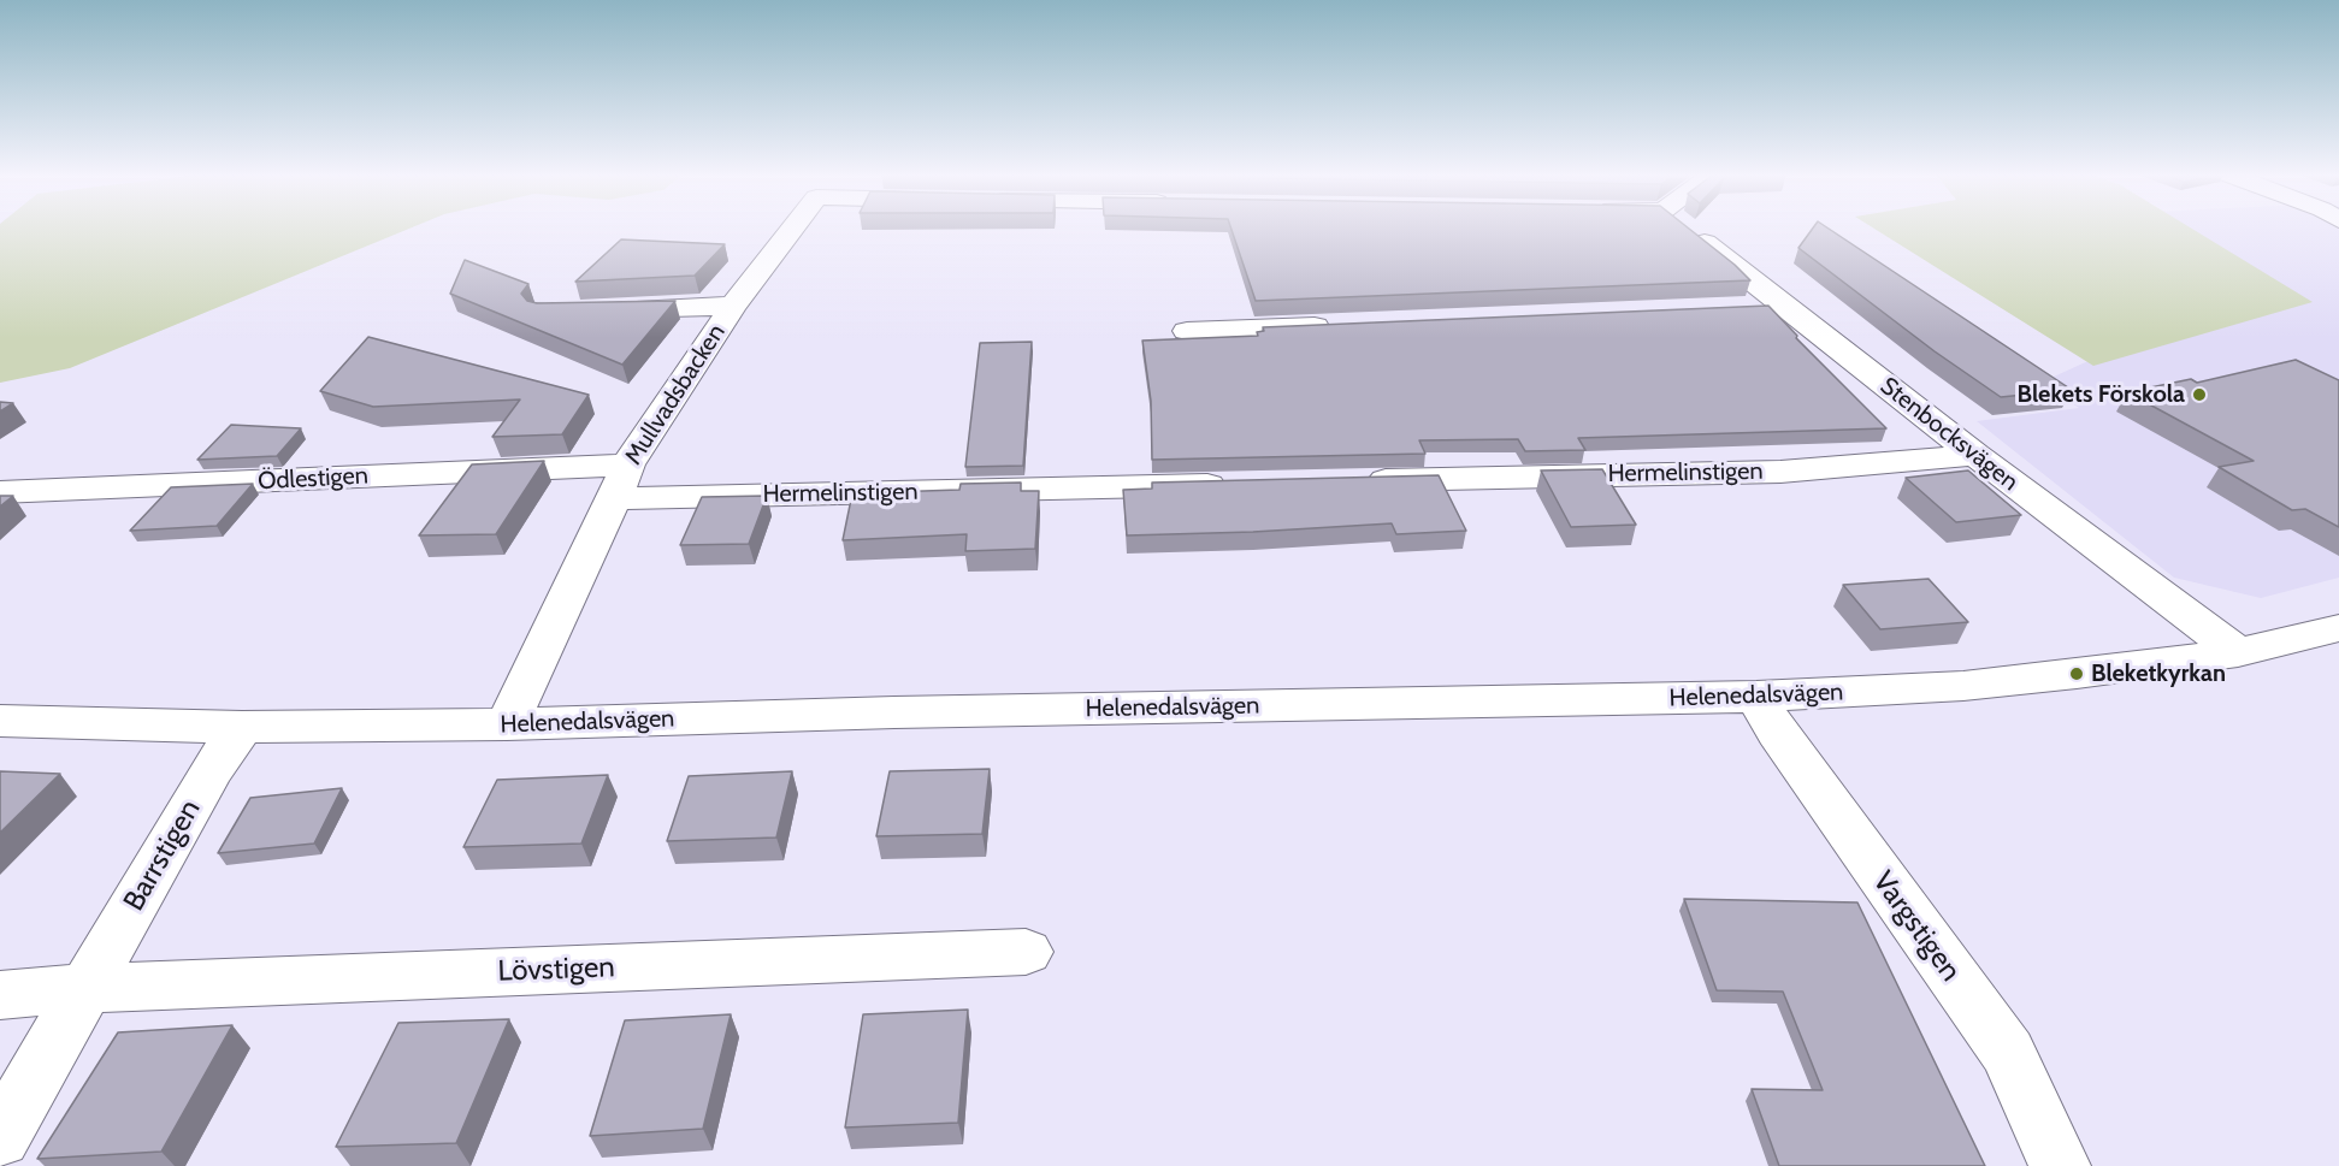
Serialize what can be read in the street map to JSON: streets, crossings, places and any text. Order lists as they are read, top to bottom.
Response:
{
  "streets": {
    "street": [
      "Mullvadsbacken",
      "Stenbocksvägen",
      "Hermelinstigen",
      "Ödlestigen",
      "Helenedalsvägen",
      "Barrstigen",
      "Vargstigen",
      "Lövstigen"
    ]
  },
  "crossings": [
    ["Mullvadsbacken", "Hermelinstigen"],
    ["Mullvadsbacken", "Ödlestigen"],
    ["Mullvadsbacken", "Helenedalsvägen"],
    ["Stenbocksvägen", "Hermelinstigen"],
    ["Stenbocksvägen", "Helenedalsvägen"],
    ["Helenedalsvägen", "Barrstigen"],
    ["Helenedalsvägen", "Vargstigen"],
    ["Barrstigen", "Lövstigen"]
  ],
  "places": ["Blekets Förskola", "Bleketkyrkan"]
}
